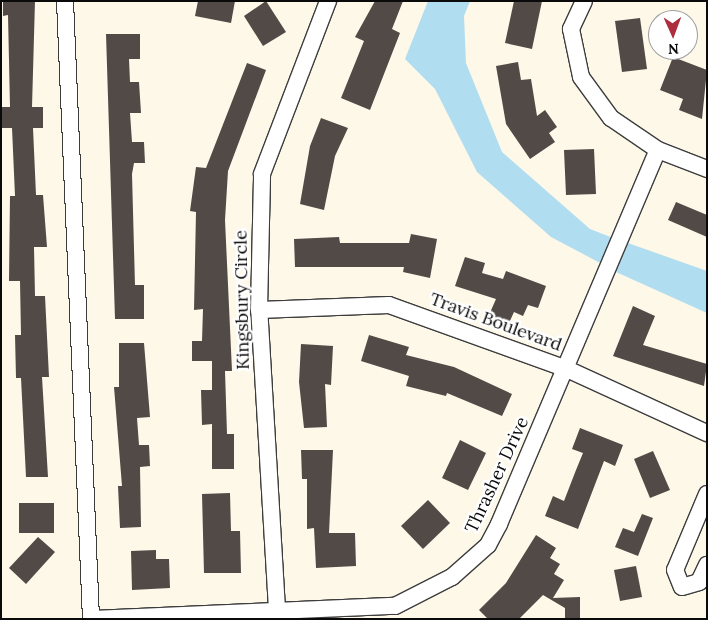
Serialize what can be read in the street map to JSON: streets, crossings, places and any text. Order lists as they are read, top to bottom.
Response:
{
  "streets": {
    "street": ["Kingsbury Circle", "Travis Boulevard", "Thrasher Drive"]
  },
  "crossings": [
    ["Kingsbury Circle", "Travis Boulevard"],
    ["Kingsbury Circle", "Thrasher Drive"],
    ["Travis Boulevard", "Thrasher Drive"]
  ],
  "north": "bottom"
}
